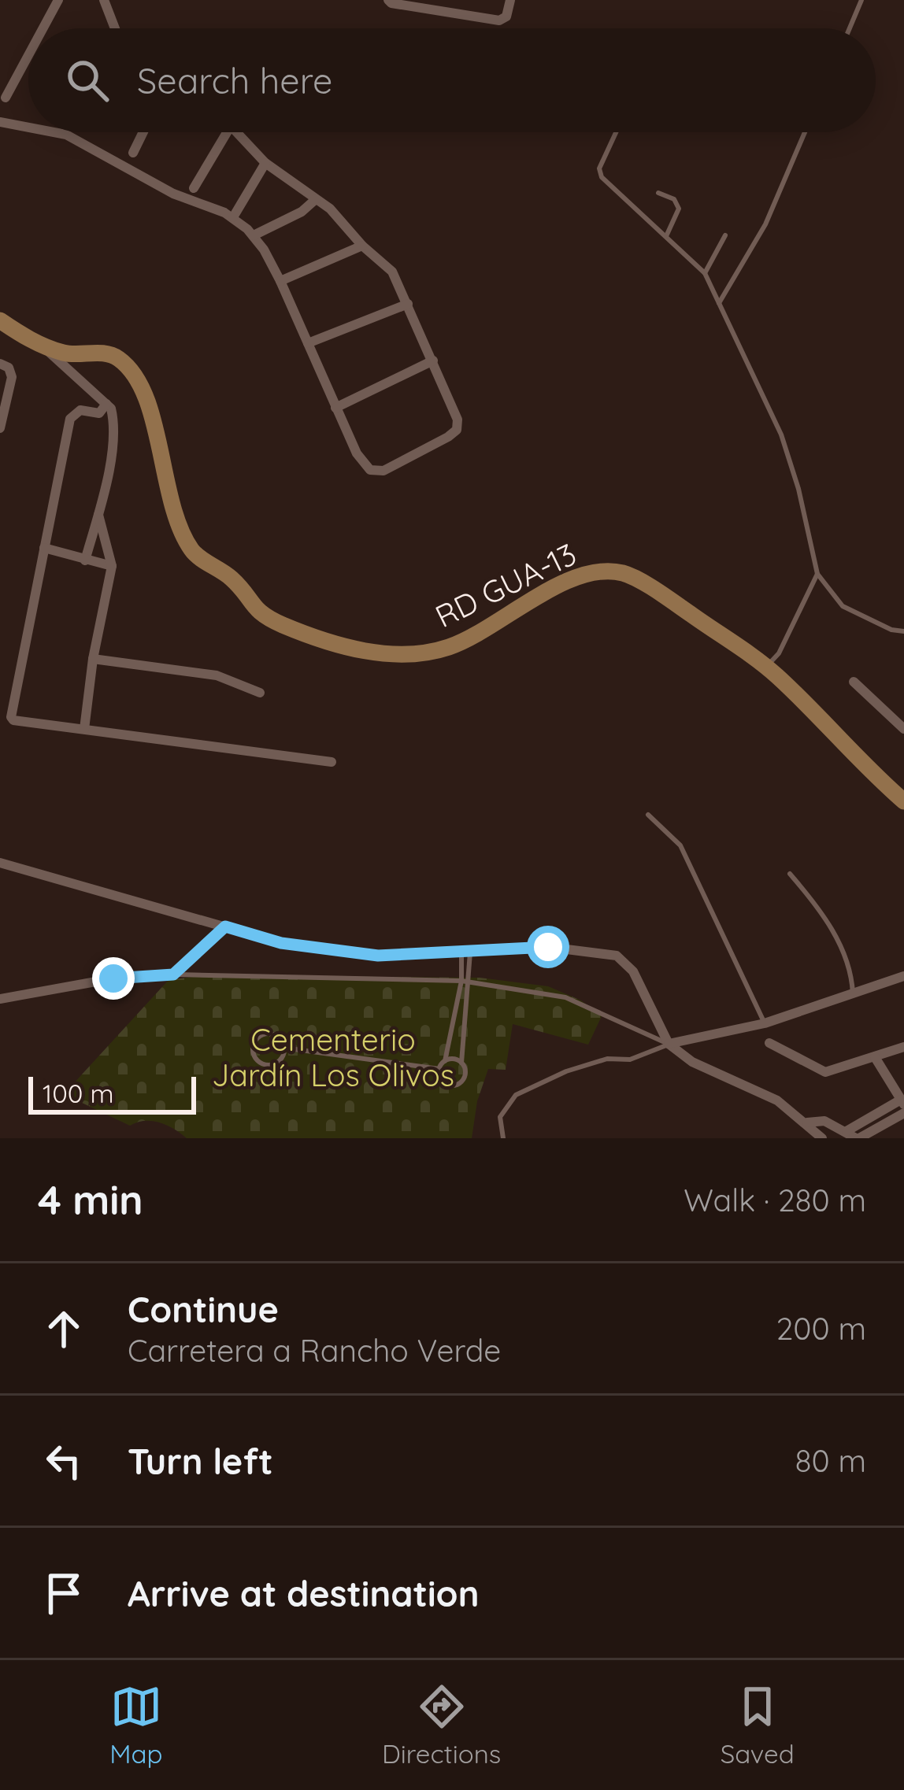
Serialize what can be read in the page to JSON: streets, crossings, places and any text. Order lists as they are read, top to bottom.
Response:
{
  "streets": {
    "main road": ["RD GUA-13"]
  },
  "parks": ["Cementerio Jardín Los Olivos"],
  "scale_bar": "100 m",
  "page": {
    "search": "Search here",
    "scale": "100 m",
    "heading": ["4 min", "Walk · 280 m"],
    "list": [
      ["Continue", "Carretera a Rancho Verde", "200 m"],
      ["Turn left", "80 m"],
      "Arrive at destination"
    ],
    "nav": ["Map", "Directions", "Saved"]
  }
}
